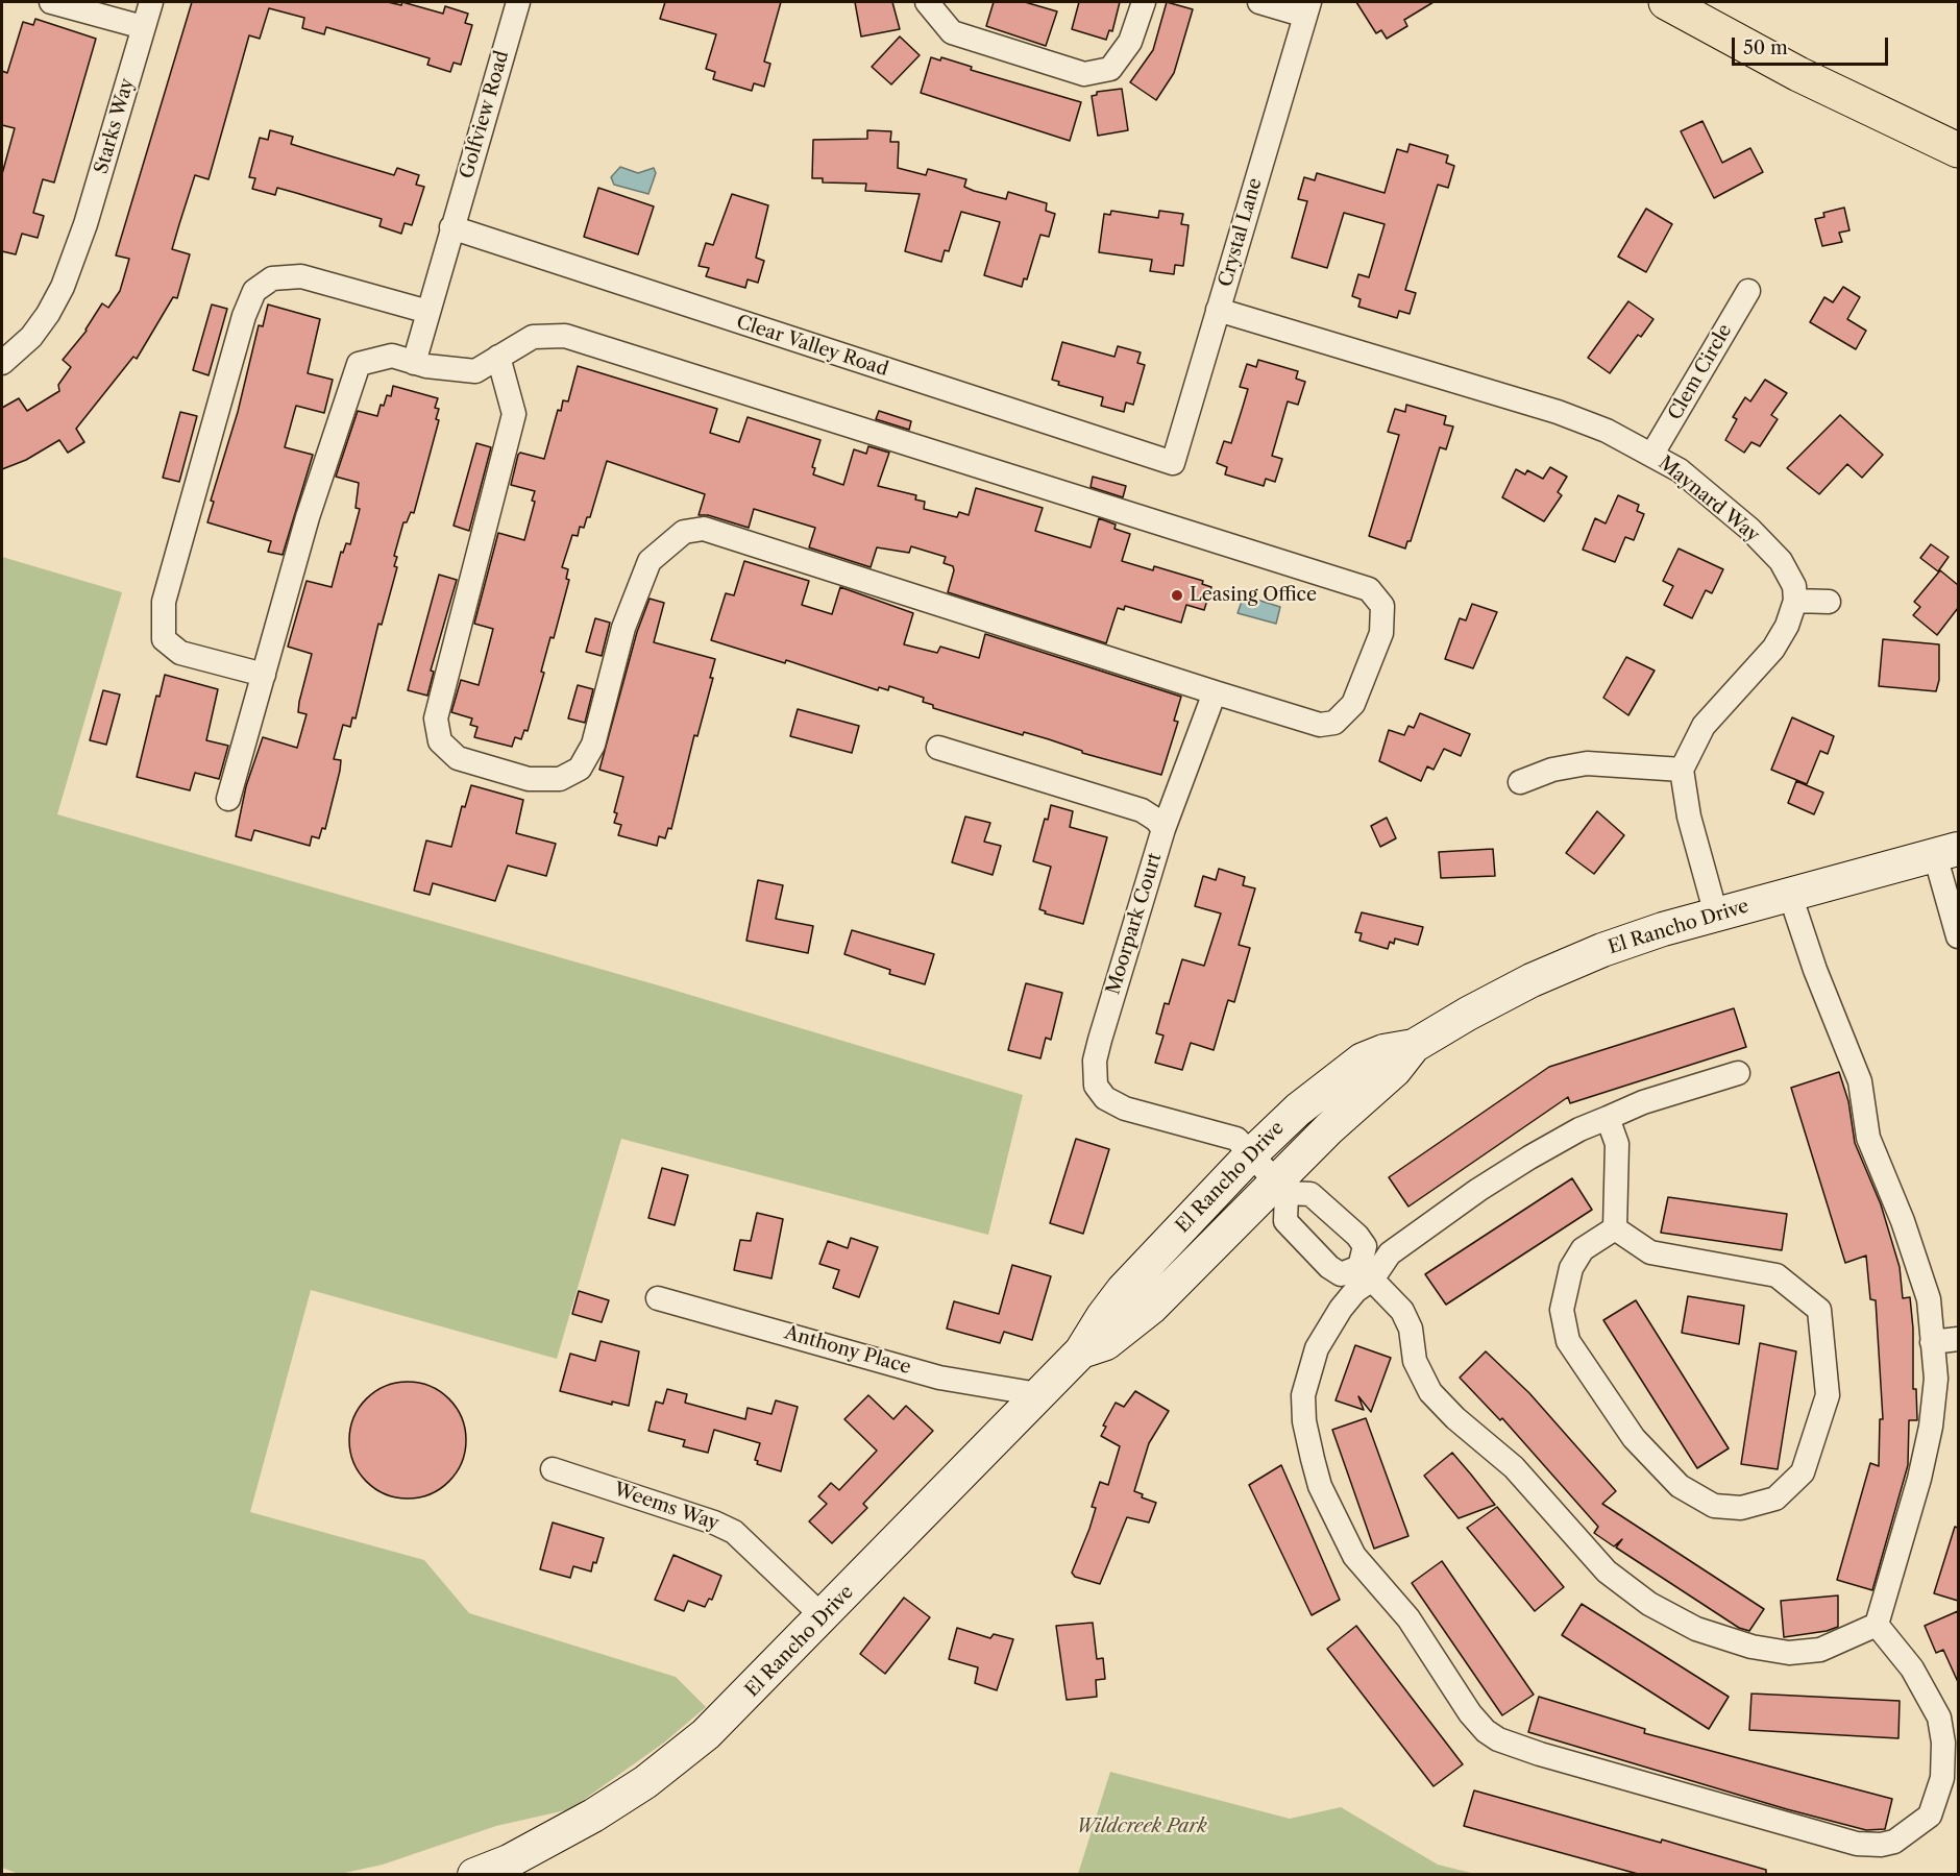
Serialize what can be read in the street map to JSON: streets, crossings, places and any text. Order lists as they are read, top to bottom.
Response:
{
  "streets": {
    "main road": ["El Rancho Drive"],
    "street": [
      "Golfview Road",
      "Starks Way",
      "Crystal Lane",
      "Clear Valley Road",
      "Clem Circle",
      "Maynard Way",
      "Moorpark Court",
      "Anthony Place",
      "Weems Way"
    ]
  },
  "crossings": [
    ["Golfview Road", "Clear Valley Road"],
    ["Crystal Lane", "Clear Valley Road"],
    ["Crystal Lane", "Maynard Way"],
    ["Clem Circle", "Maynard Way"],
    ["Moorpark Court", "El Rancho Drive"],
    ["El Rancho Drive", "Anthony Place"],
    ["El Rancho Drive", "Weems Way"]
  ],
  "parks": ["Wildcreek Park"],
  "places": ["Leasing Office"],
  "scale_bar": "50 m"
}
